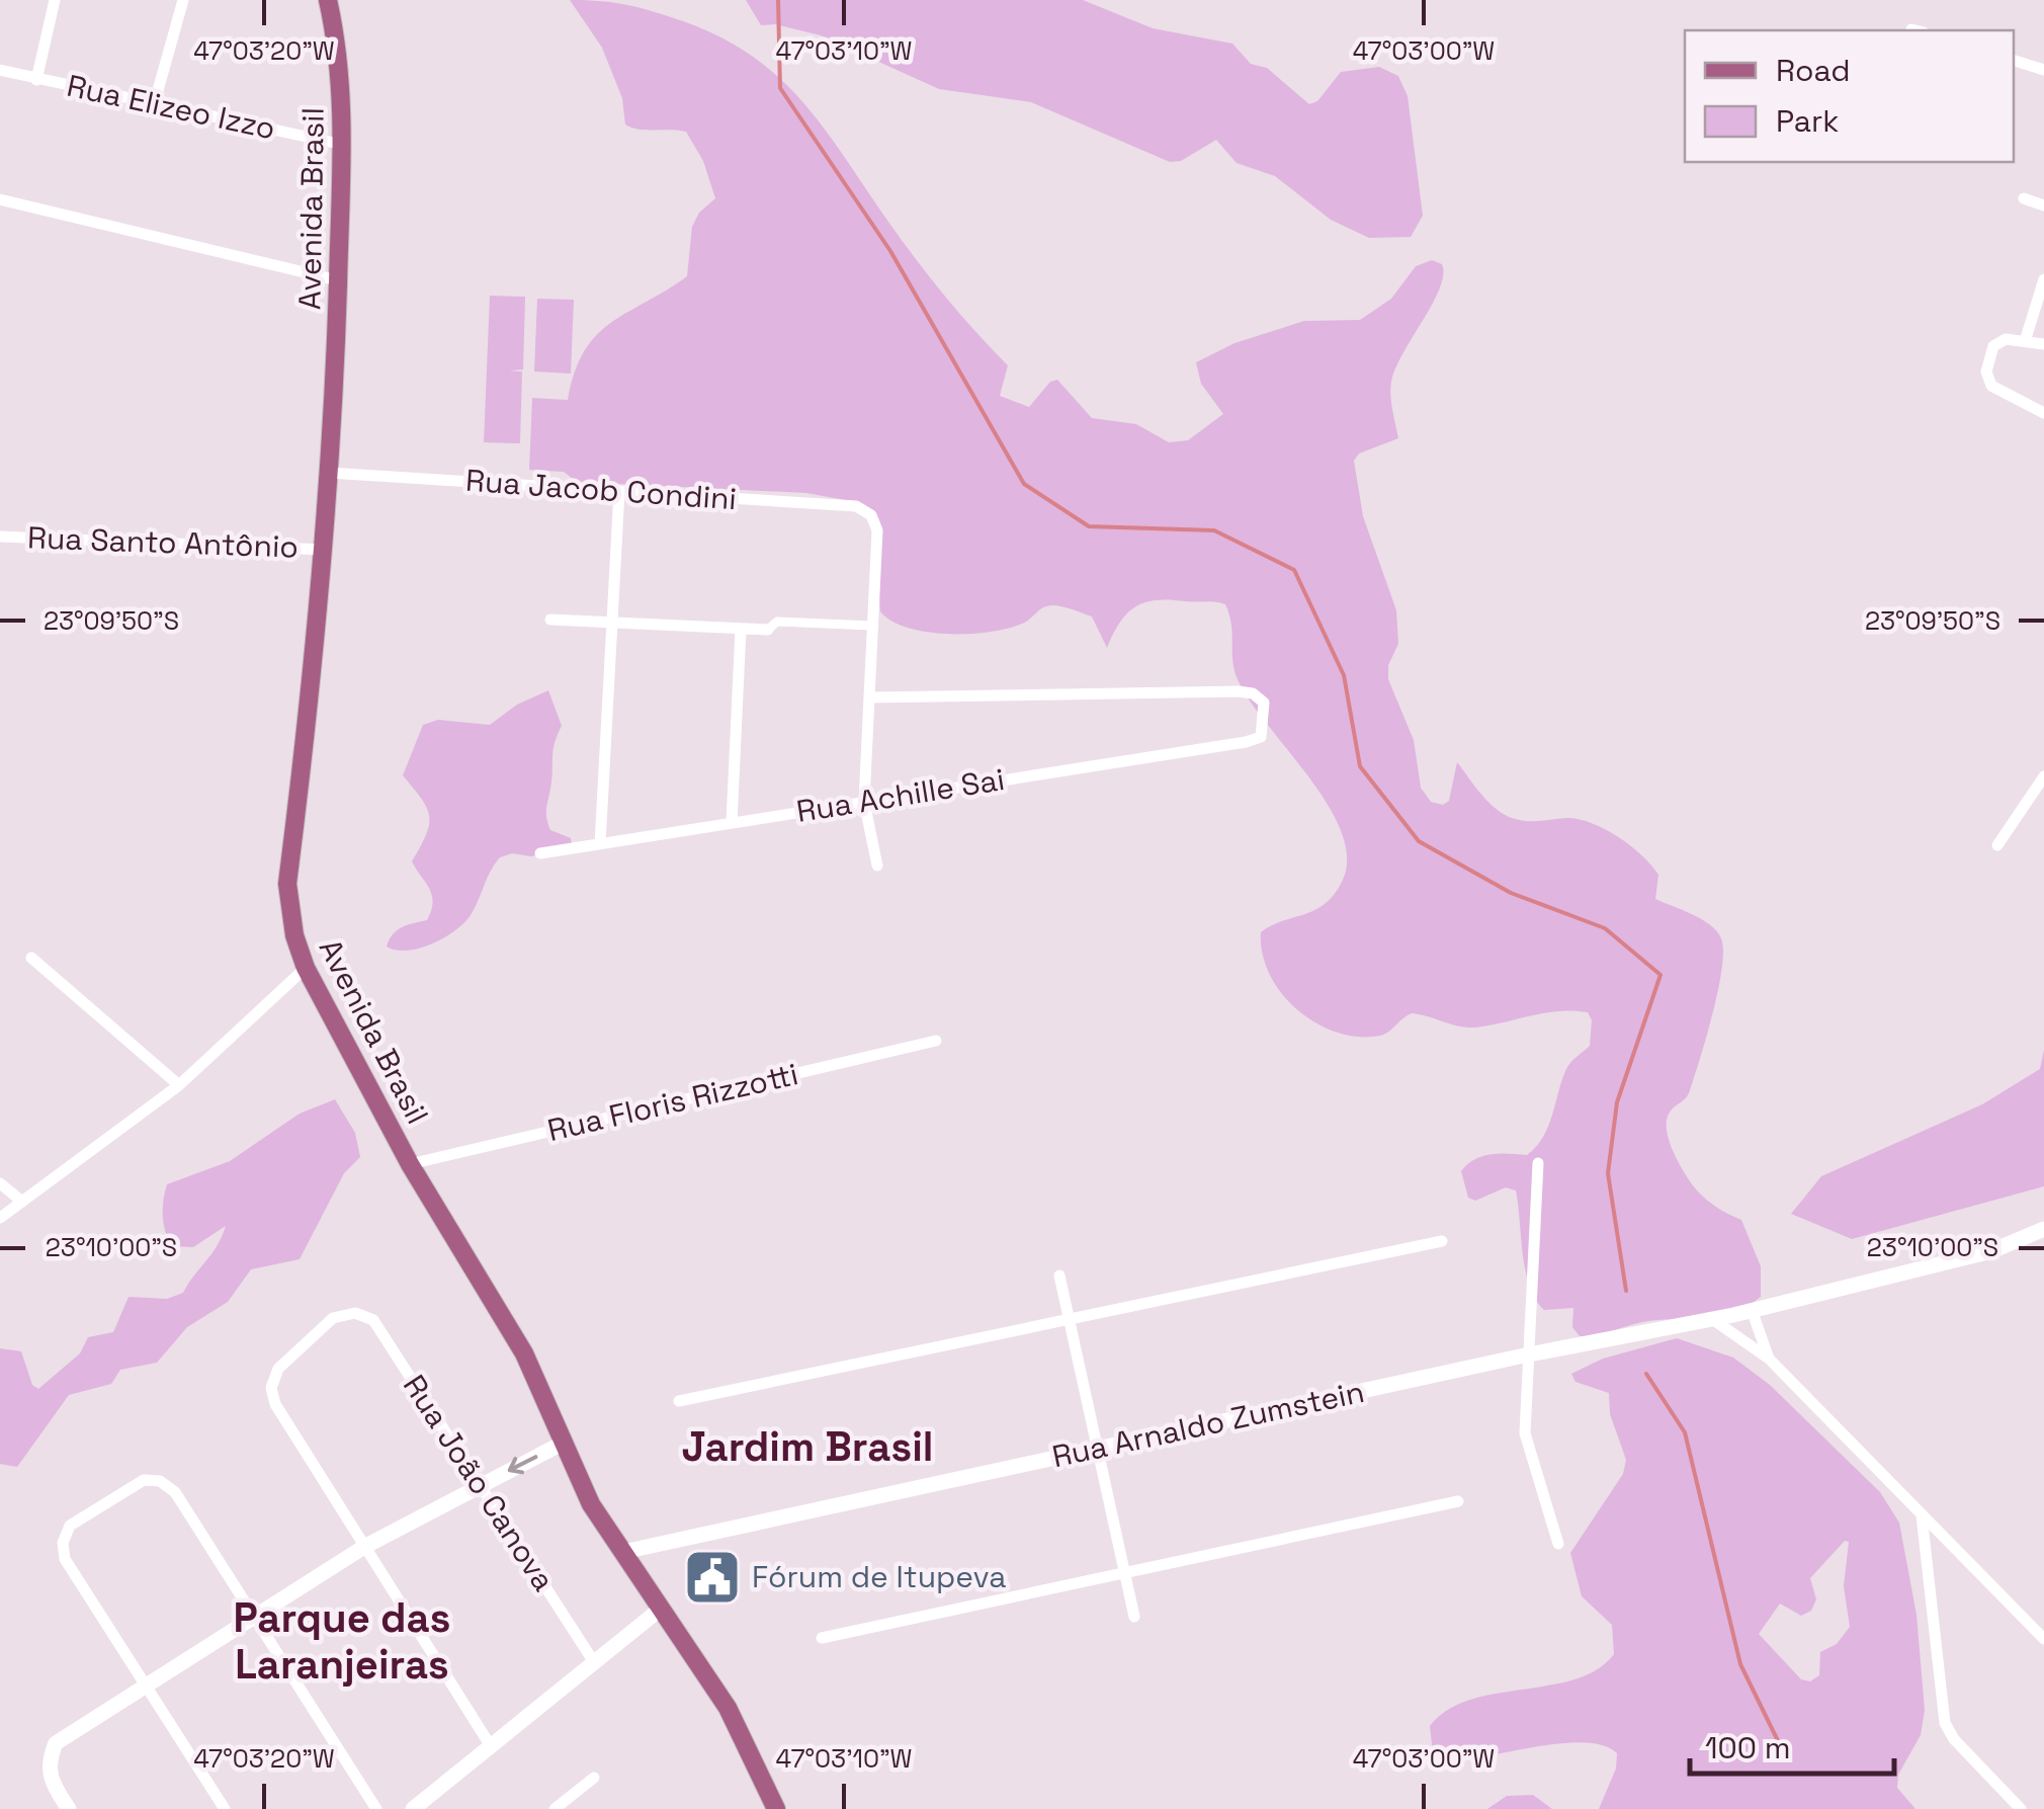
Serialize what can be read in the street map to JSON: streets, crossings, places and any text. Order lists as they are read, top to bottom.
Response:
{
  "streets": {
    "main road": ["Avenida Brasil"],
    "street": [
      "Rua Elizeo Izzo",
      "Rua Jacob Condini",
      "Rua Santo Antônio",
      "Rua Achille Sai",
      "Rua Floris Rizzotti",
      "Rua Arnaldo Zumstein",
      "Rua João Canova"
    ]
  },
  "crossings": [
    ["Rua Elizeo Izzo", "Avenida Brasil"],
    ["Avenida Brasil", "Rua Jacob Condini"],
    ["Avenida Brasil", "Rua Santo Antônio"],
    ["Avenida Brasil", "Rua Floris Rizzotti"],
    ["Avenida Brasil", "Rua Arnaldo Zumstein"]
  ],
  "districts": ["Jardim Brasil", "Parque das Laranjeiras"],
  "places": {
    "public building": ["Fórum de Itupeva"]
  },
  "legend": ["Road", "Park"],
  "scale_bar": "100 m",
  "coordinates": [
    "47°03'20\"W",
    "47°03'10\"W",
    "47°03'00\"W",
    "23°09'50\"S",
    "23°10'00\"S"
  ]
}
